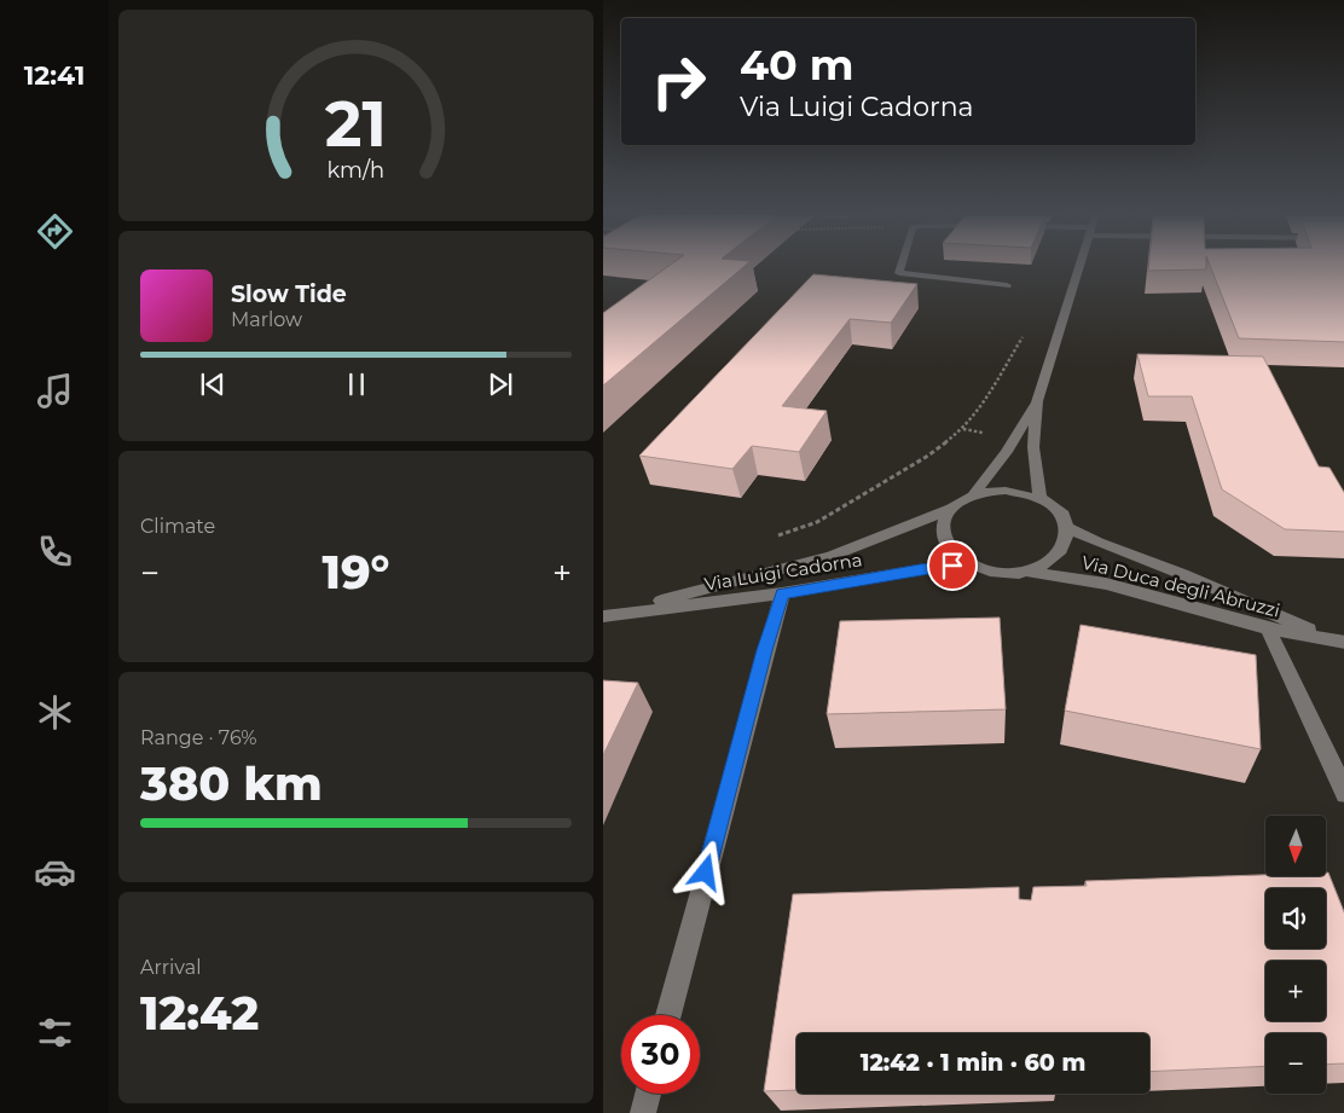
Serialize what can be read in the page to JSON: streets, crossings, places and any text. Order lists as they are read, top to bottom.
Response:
{
  "streets": {
    "street": ["Via Luigi Cadorna", "Via Duca degli Abruzzi"]
  },
  "crossings": [
    ["Via Luigi Cadorna", "Via Duca degli Abruzzi"]
  ],
  "north": "bottom",
  "page": {
    "tabs": "12:41",
    "turn": ["40 m", "Via Luigi Cadorna"],
    "song": ["Slow Tide", "Marlow"],
    "tile": [
      "Climate",
      ["Range · 76%", "380 km"],
      ["Arrival", "12:42"]
    ],
    "heat": ["−", "19°", "+"],
    "map_buttons": ["+", "−"],
    "limit": "30",
    "trip": "12:42 · 1 min · 60 m",
    "gauge": ["21", "km/h"]
  }
}
